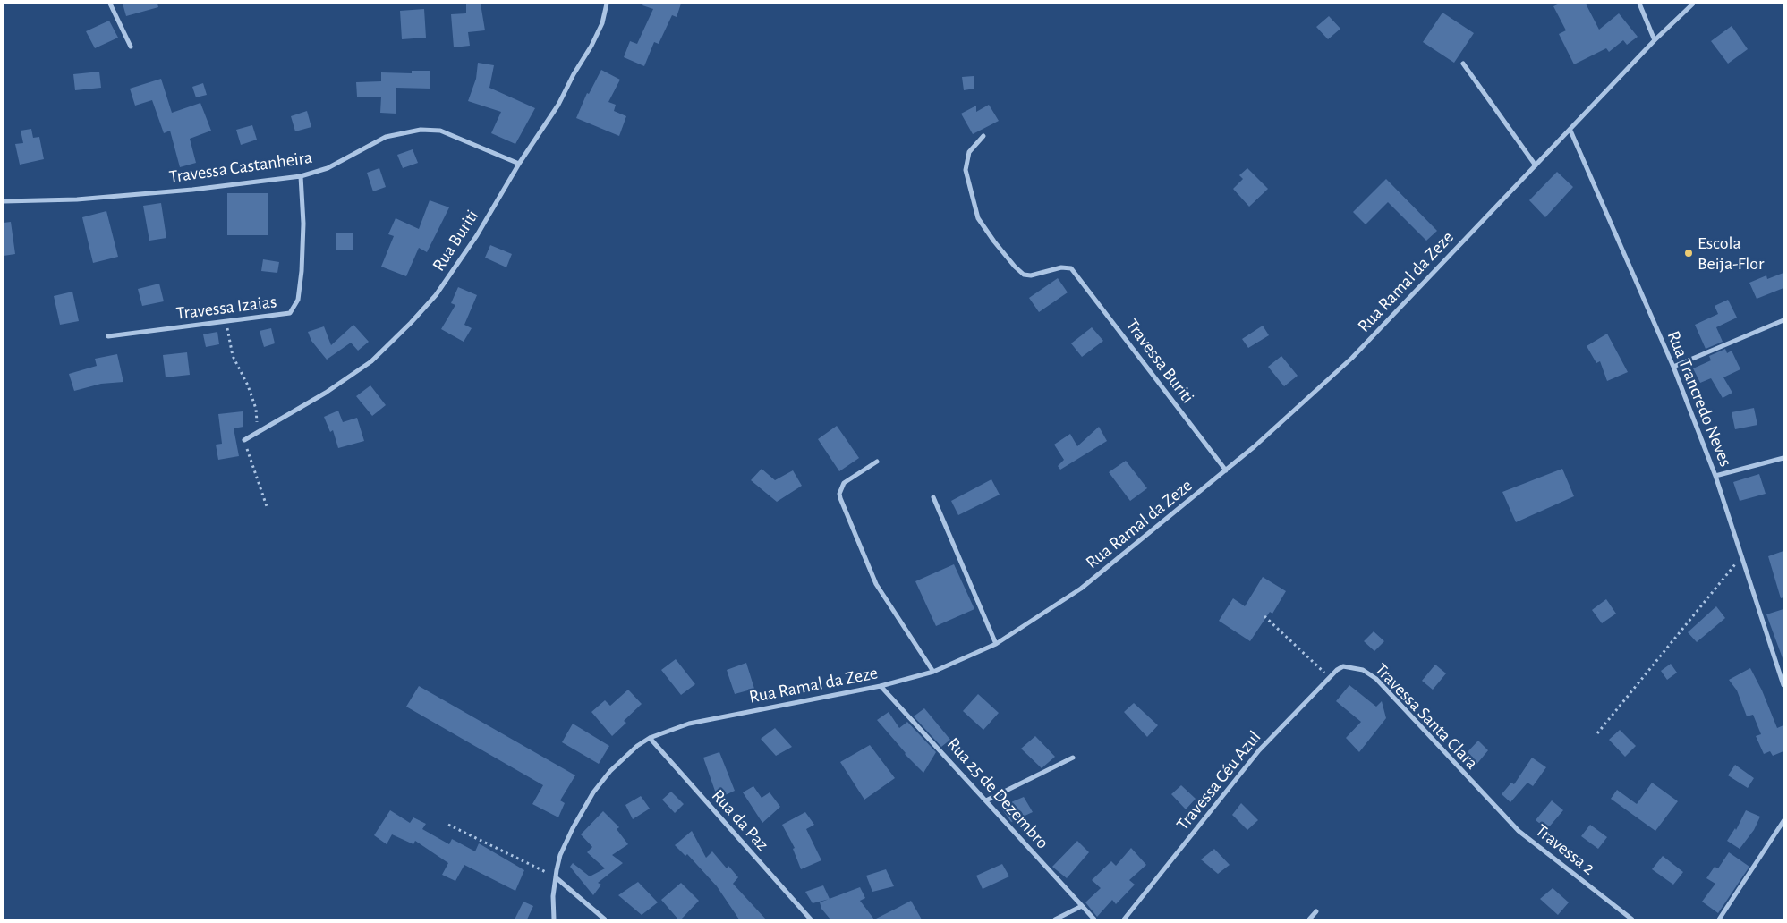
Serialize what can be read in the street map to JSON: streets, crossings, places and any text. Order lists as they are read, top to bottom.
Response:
{
  "streets": {
    "street": [
      "Travessa Castanheira",
      "Rua Buriti",
      "Rua Ramal da Zeze",
      "Travessa Izaias",
      "Travessa Buriti",
      "Rua Trancredo Neves",
      "Travessa Santa Clara",
      "Travessa Céu Azul",
      "Rua 25 de Dezembro",
      "Rua da Paz",
      "Travessa 2"
    ]
  },
  "crossings": [
    ["Travessa Castanheira", "Rua Buriti"],
    ["Travessa Castanheira", "Travessa Izaias"],
    ["Rua Ramal da Zeze", "Travessa Buriti"],
    ["Rua Ramal da Zeze", "Rua Trancredo Neves"],
    ["Rua Ramal da Zeze", "Rua 25 de Dezembro"],
    ["Rua Ramal da Zeze", "Rua da Paz"],
    ["Travessa Santa Clara", "Travessa Céu Azul"],
    ["Travessa Santa Clara", "Travessa 2"]
  ],
  "places": ["Escola Beija-Flor"]
}
